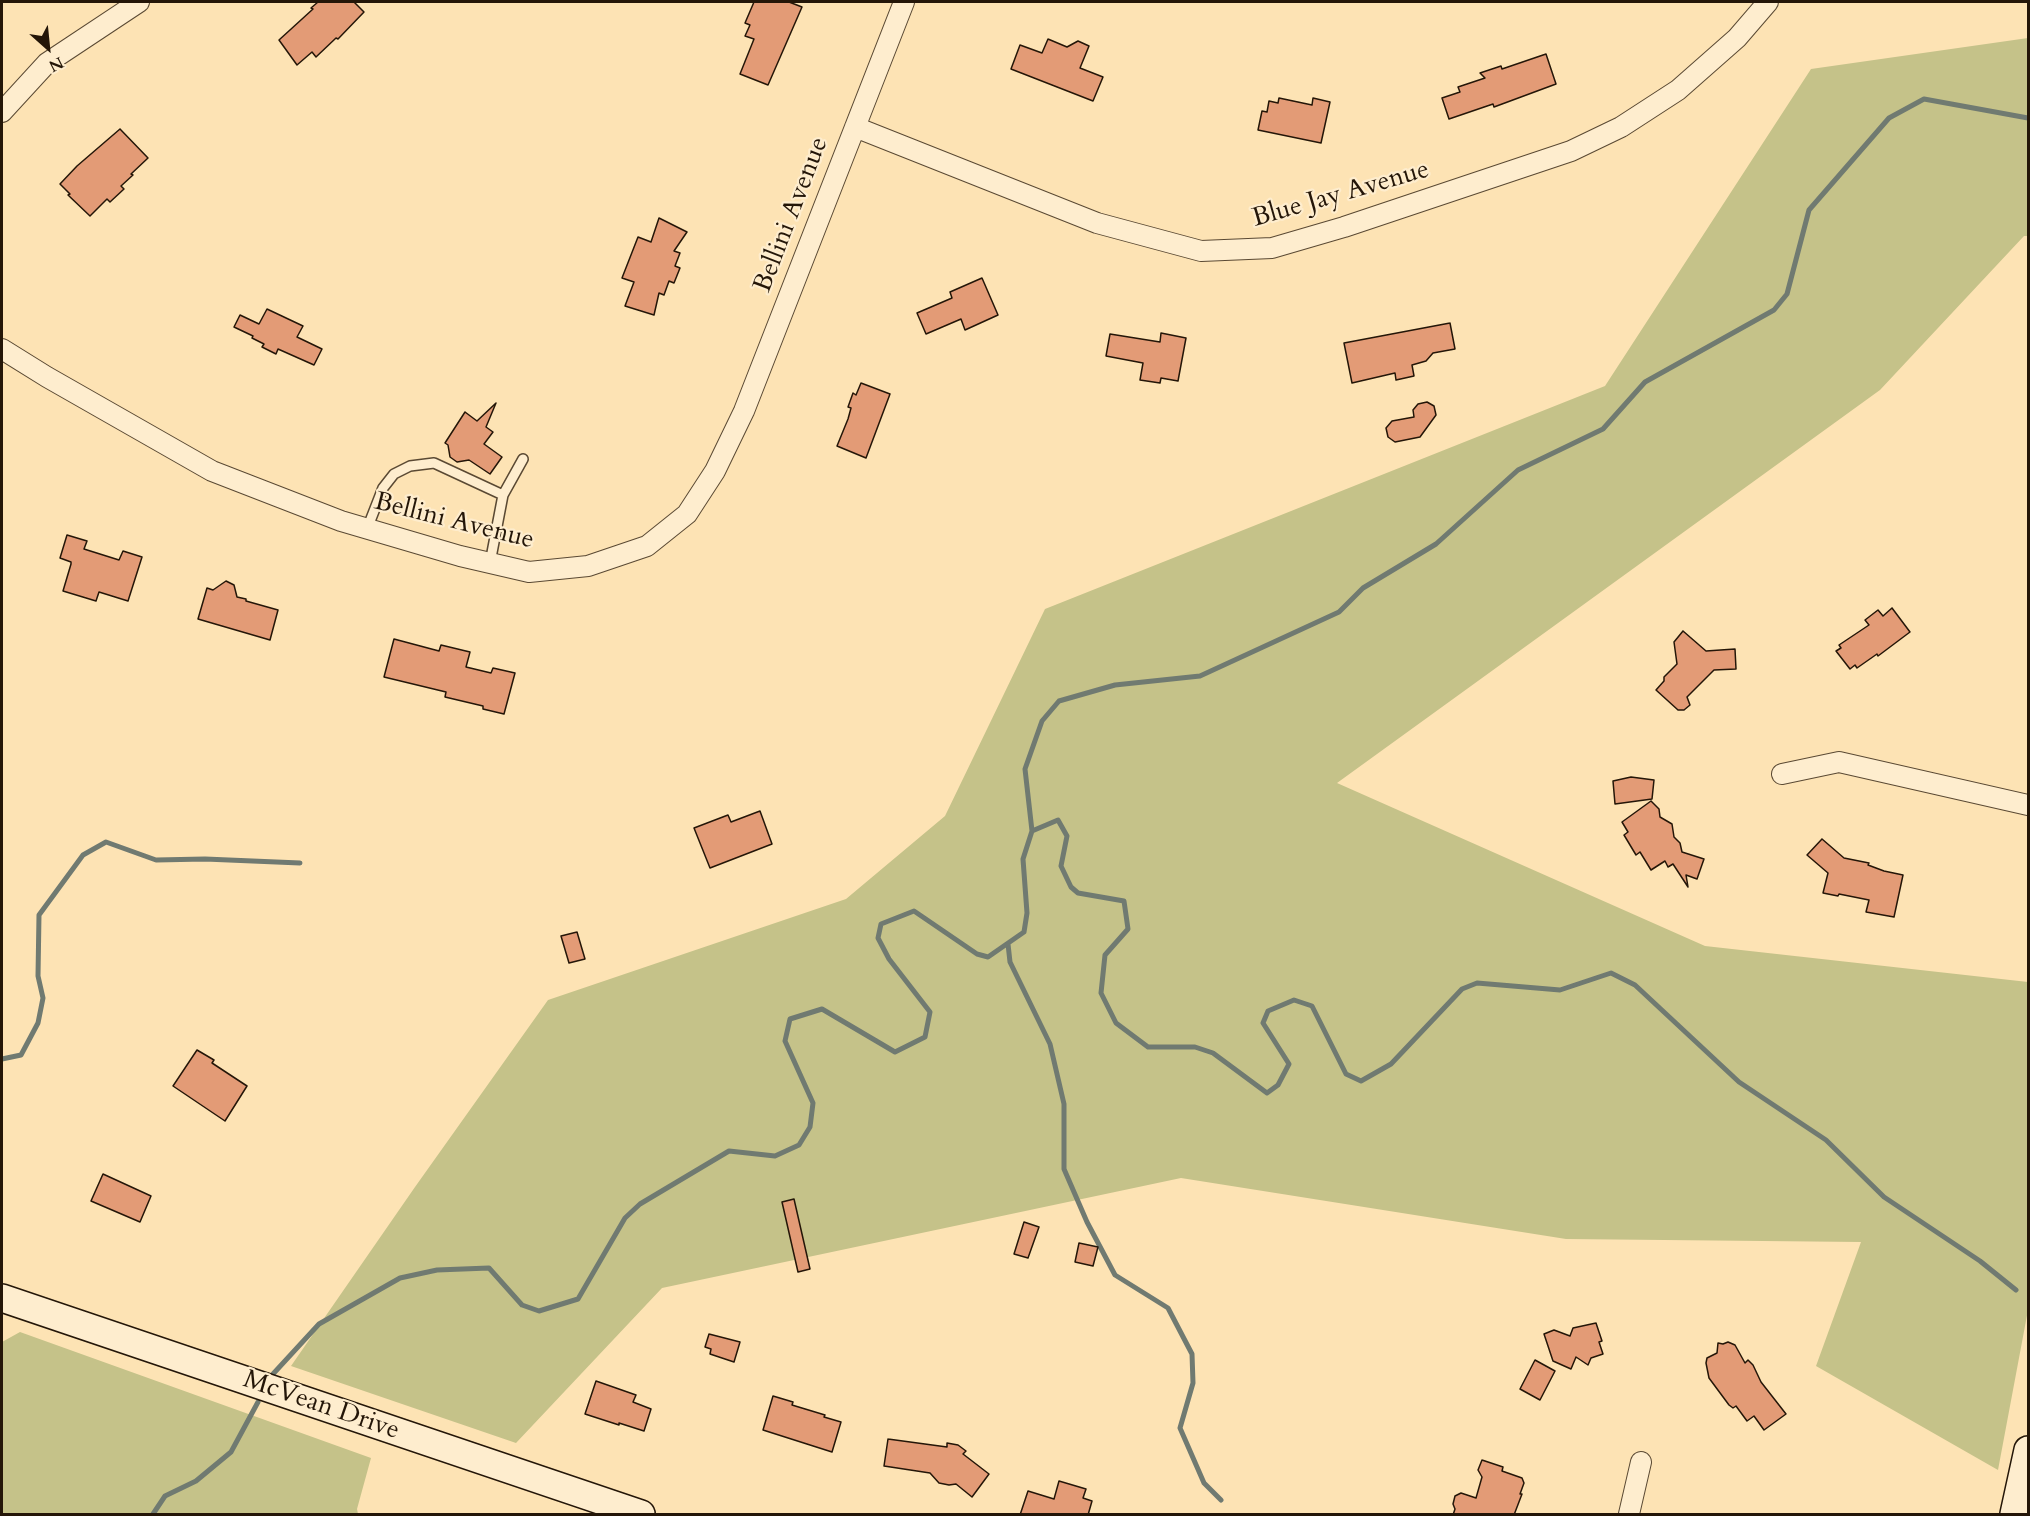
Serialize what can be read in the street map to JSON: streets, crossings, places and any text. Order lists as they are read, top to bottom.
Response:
{
  "streets": {
    "main road": ["McVean Drive"],
    "street": ["Blue Jay Avenue", "Bellini Avenue"]
  },
  "crossings": [
    ["Blue Jay Avenue", "Bellini Avenue"]
  ],
  "north": "bottom right"
}
